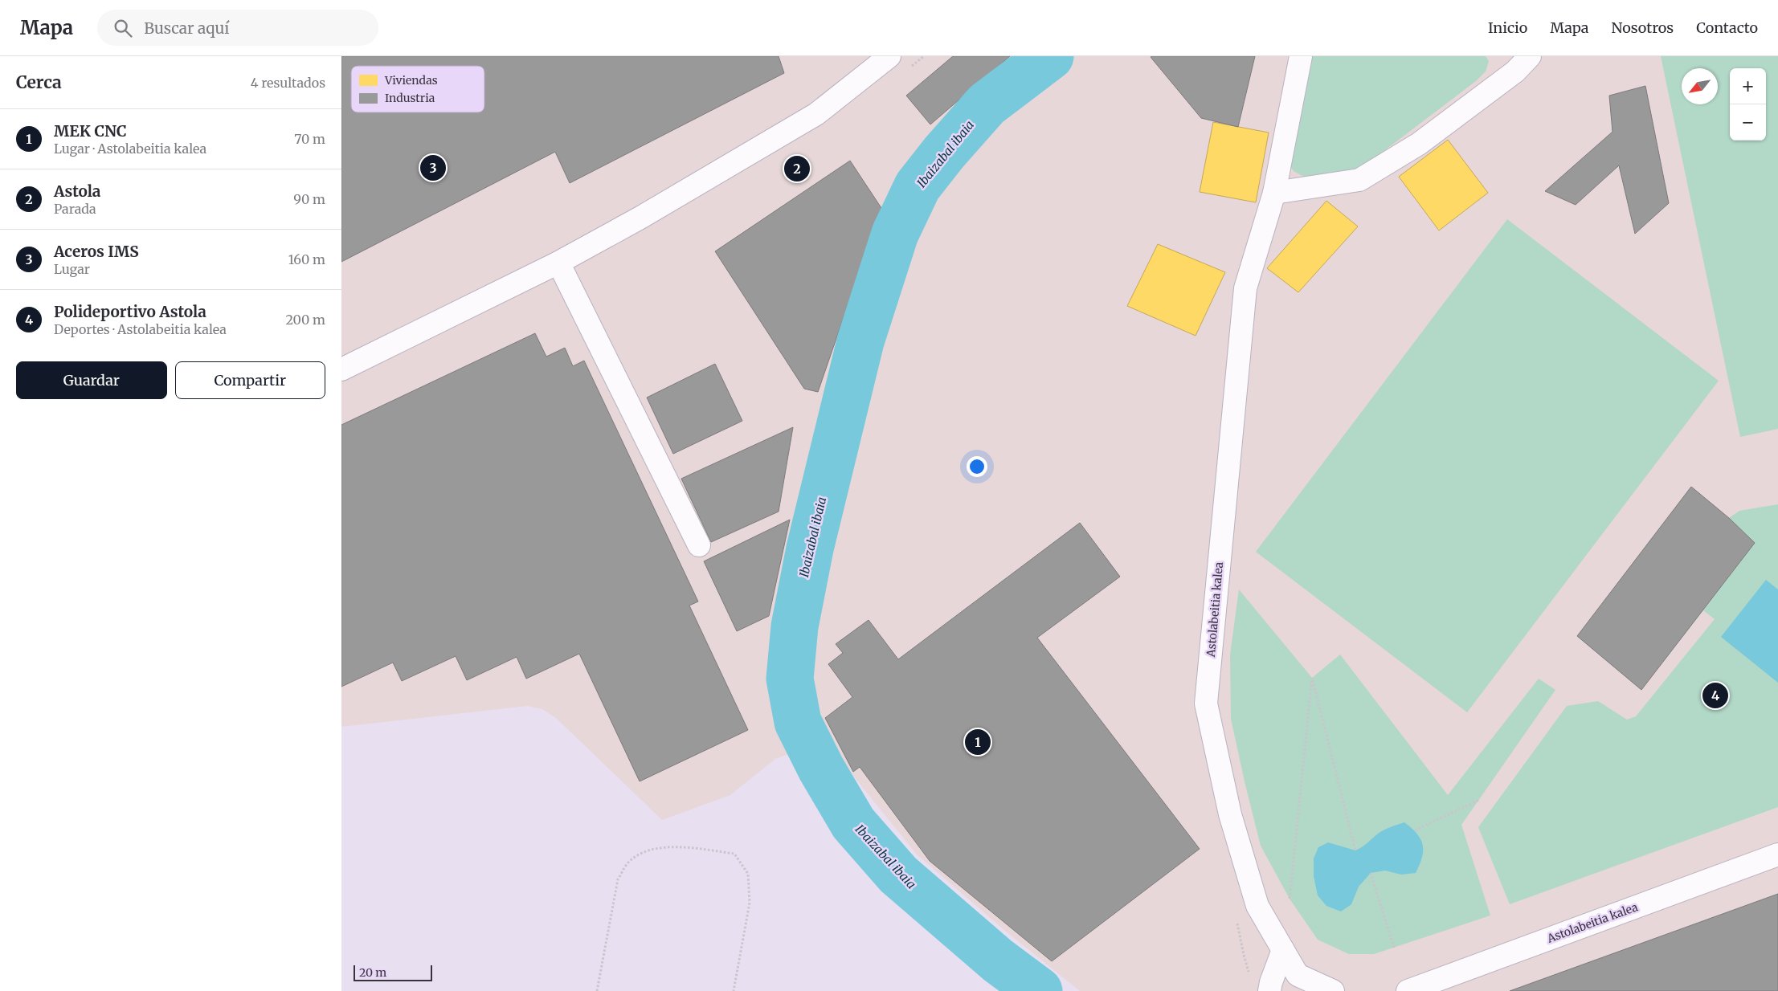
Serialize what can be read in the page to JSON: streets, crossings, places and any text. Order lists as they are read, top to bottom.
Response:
{
  "streets": {
    "street": ["Astolabeitia kalea"]
  },
  "water": ["Ibaizabal ibaia"],
  "legend": ["Viviendas", "Industria"],
  "scale_bar": "20 m",
  "north": "bottom left",
  "page": {
    "header": "Mapa",
    "search": "Buscar aquí",
    "nav": [
      "Inicio",
      "Mapa",
      "Nosotros",
      "Contacto"
    ],
    "heading": ["Cerca", "4 resultados"],
    "map_buttons": ["+", "−"],
    "list": [
      {
        "mark": "1",
        "name": "MEK CNC",
        "note": "Lugar · Astolabeitia kalea",
        "value": "70 m"
      },
      {
        "mark": "2",
        "name": "Astola",
        "note": "Parada",
        "value": "90 m"
      },
      {
        "mark": "3",
        "name": "Aceros IMS",
        "note": "Lugar",
        "value": "160 m"
      },
      {
        "mark": "4",
        "name": "Polideportivo Astola",
        "note": "Deportes · Astolabeitia kalea",
        "value": "200 m"
      }
    ],
    "pins": [
      "3",
      "2",
      "4",
      "1"
    ],
    "buttons": ["Guardar", "Compartir"],
    "scale": "20 m"
  }
}
